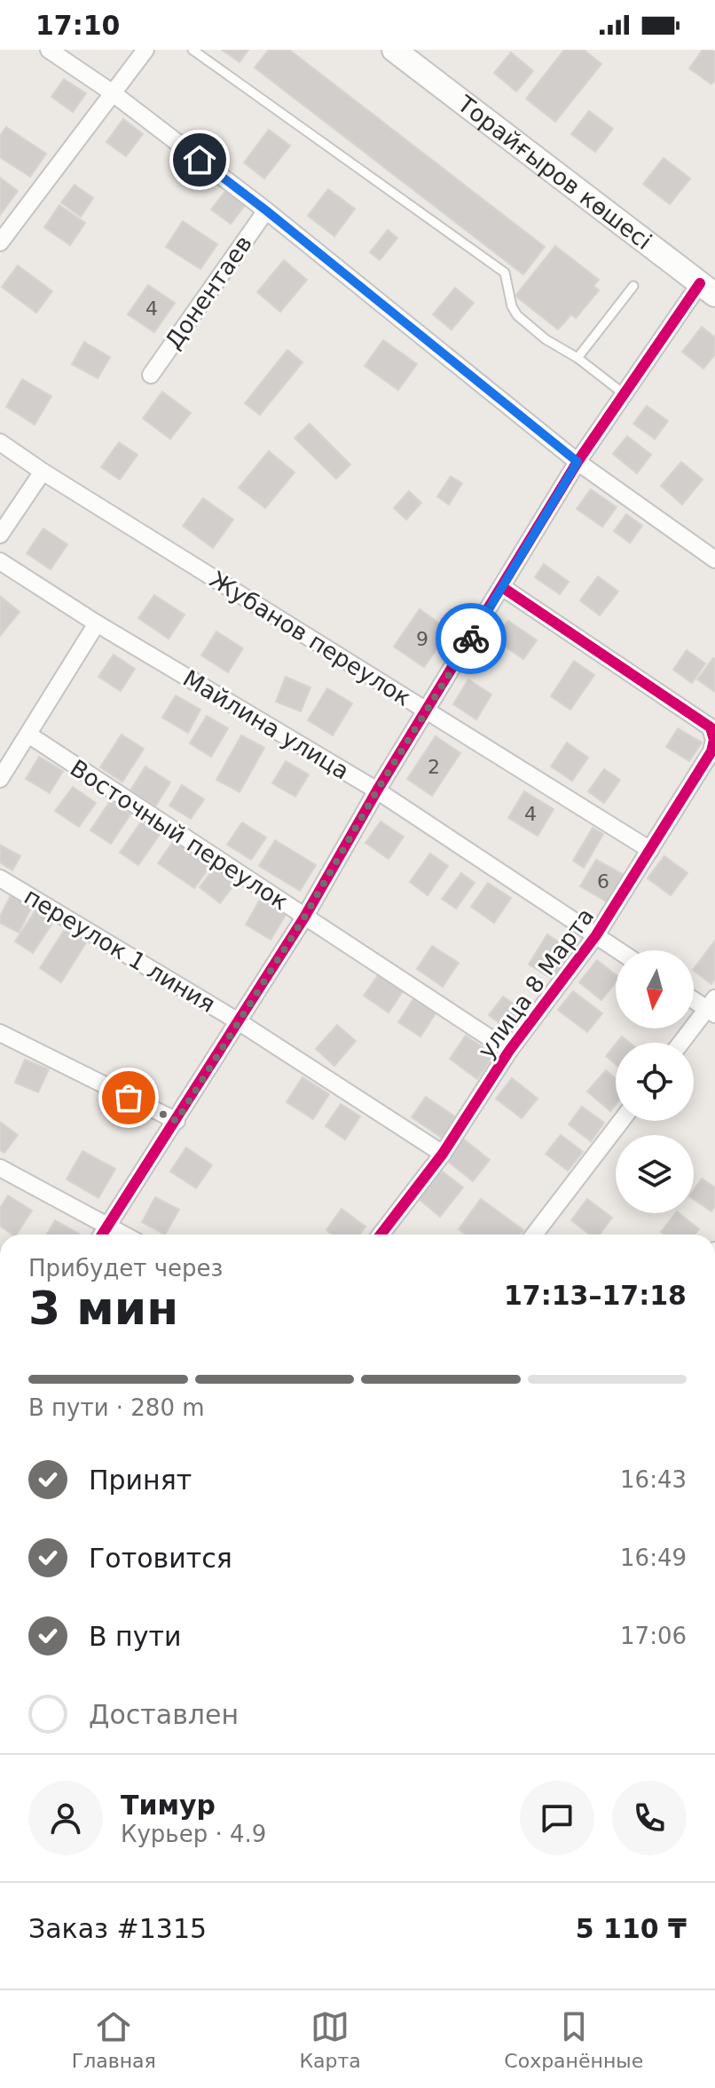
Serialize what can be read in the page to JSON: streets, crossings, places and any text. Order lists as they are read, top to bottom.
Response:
{
  "streets": {
    "street": [
      "Торайғыров көшесі",
      "Донентаев",
      "Жубанов переулок",
      "Майлина улица",
      "Восточный переулок",
      "переулок 1 линия",
      "улица 8 Марта"
    ]
  },
  "crossings": [
    ["Жубанов переулок", "улица 8 Марта"],
    ["Майлина улица", "улица 8 Марта"],
    ["Восточный переулок", "улица 8 Марта"],
    ["переулок 1 линия", "улица 8 Марта"]
  ],
  "house_numbers": [
    "4",
    "9",
    "2",
    "4",
    "6"
  ],
  "north": "bottom",
  "page": {
    "status": "17:10",
    "heading": ["3 мин", "Прибудет через", "17:13–17:18"],
    "panel": [
      "Тимур",
      "Курьер · 4.9",
      "Заказ #1315",
      "5 110 ₸"
    ],
    "bar": "В пути · 280 m",
    "list": [
      ["Принят", "16:43"],
      ["Готовится", "16:49"],
      ["В пути", "17:06"],
      "Доставлен"
    ],
    "tabs": ["Главная", "Карта", "Сохранённые"]
  }
}
